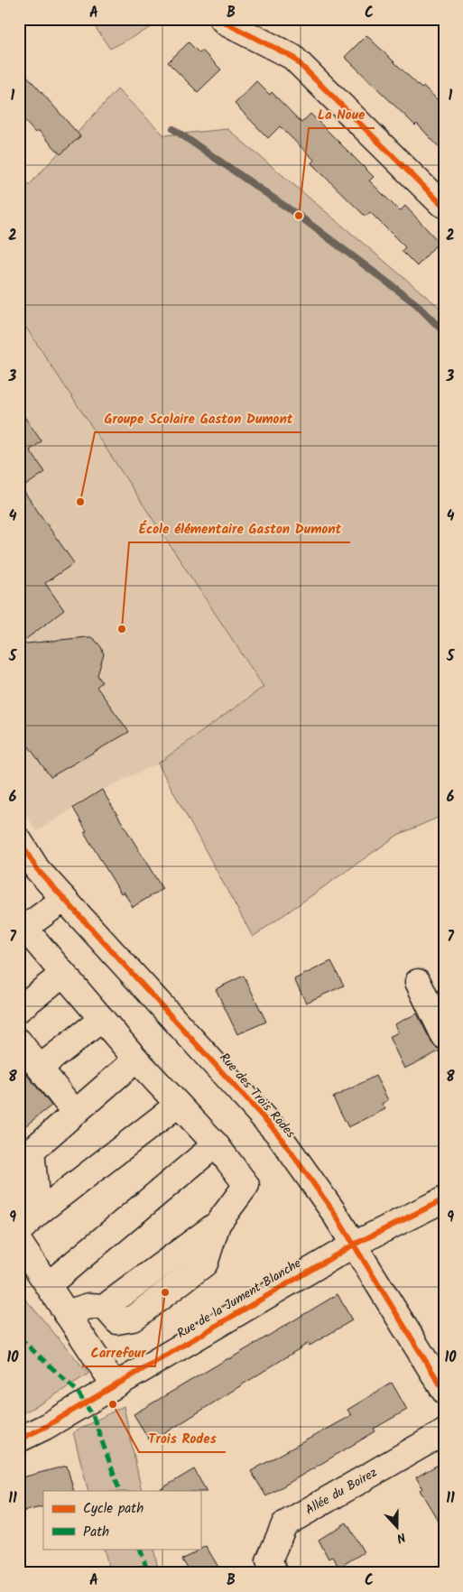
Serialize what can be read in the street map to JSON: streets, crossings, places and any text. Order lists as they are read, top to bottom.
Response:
{
  "streets": {
    "street": ["Rue des Trois Rodes", "Rue de la Jument Blanche", "Allée du Boirez"]
  },
  "crossings": [
    ["Rue des Trois Rodes", "Rue de la Jument Blanche"]
  ],
  "places": [
    "La Noue",
    "Groupe Scolaire Gaston Dumont",
    "École élémentaire Gaston Dumont",
    "Carrefour",
    "Trois Rodes"
  ],
  "legend": ["Cycle path", "Path"],
  "north": "bottom",
  "grid": {
    "columns": ["A", "B", "C"],
    "rows": [
      "1",
      "2",
      "3",
      "4",
      "5",
      "6",
      "7",
      "8",
      "9",
      "10",
      "11"
    ]
  }
}
